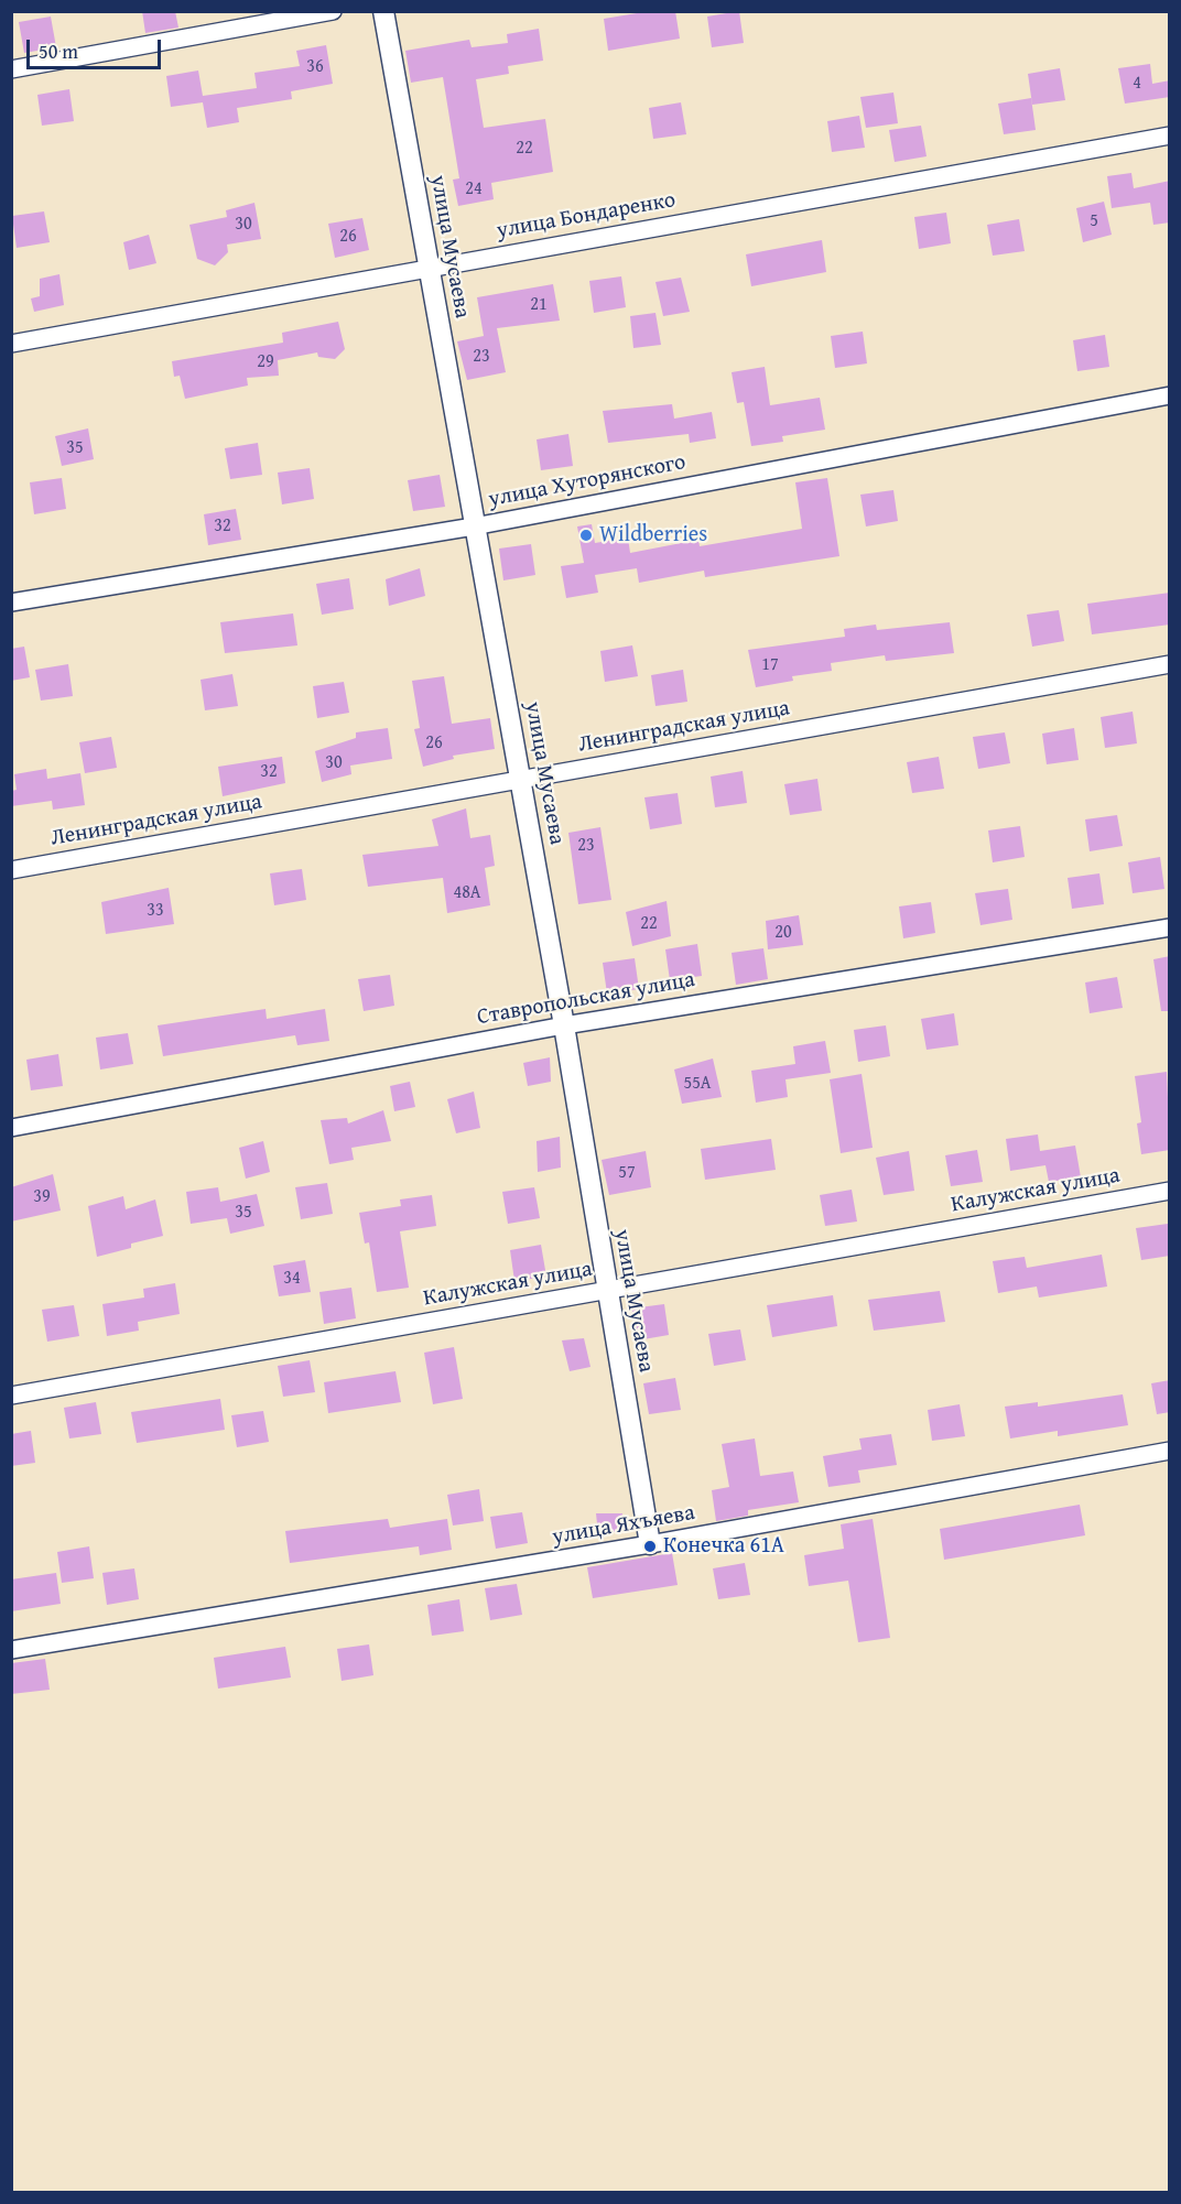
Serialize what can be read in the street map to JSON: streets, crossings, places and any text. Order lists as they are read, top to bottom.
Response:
{
  "streets": {
    "street": [
      "улица Бондаренко",
      "улица Мусаева",
      "улица Хуторянского",
      "Ленинградская улица",
      "Ставропольская улица",
      "Калужская улица",
      "улица Яхъяева"
    ]
  },
  "crossings": [
    ["улица Бондаренко", "улица Мусаева"],
    ["улица Мусаева", "улица Хуторянского"],
    ["улица Мусаева", "Ленинградская улица"],
    ["улица Мусаева", "Ставропольская улица"],
    ["улица Мусаева", "Калужская улица"],
    ["улица Мусаева", "улица Яхъяева"]
  ],
  "places": ["Wildberries", "Конечка 61А"],
  "house_numbers": [
    "36",
    "4",
    "22",
    "24",
    "5",
    "30",
    "26",
    "21",
    "23",
    "29",
    "35",
    "32",
    "17",
    "26",
    "30",
    "32",
    "23",
    "48А",
    "33",
    "22",
    "20",
    "55А",
    "57",
    "39",
    "35",
    "34"
  ],
  "scale_bar": "50 m"
}
